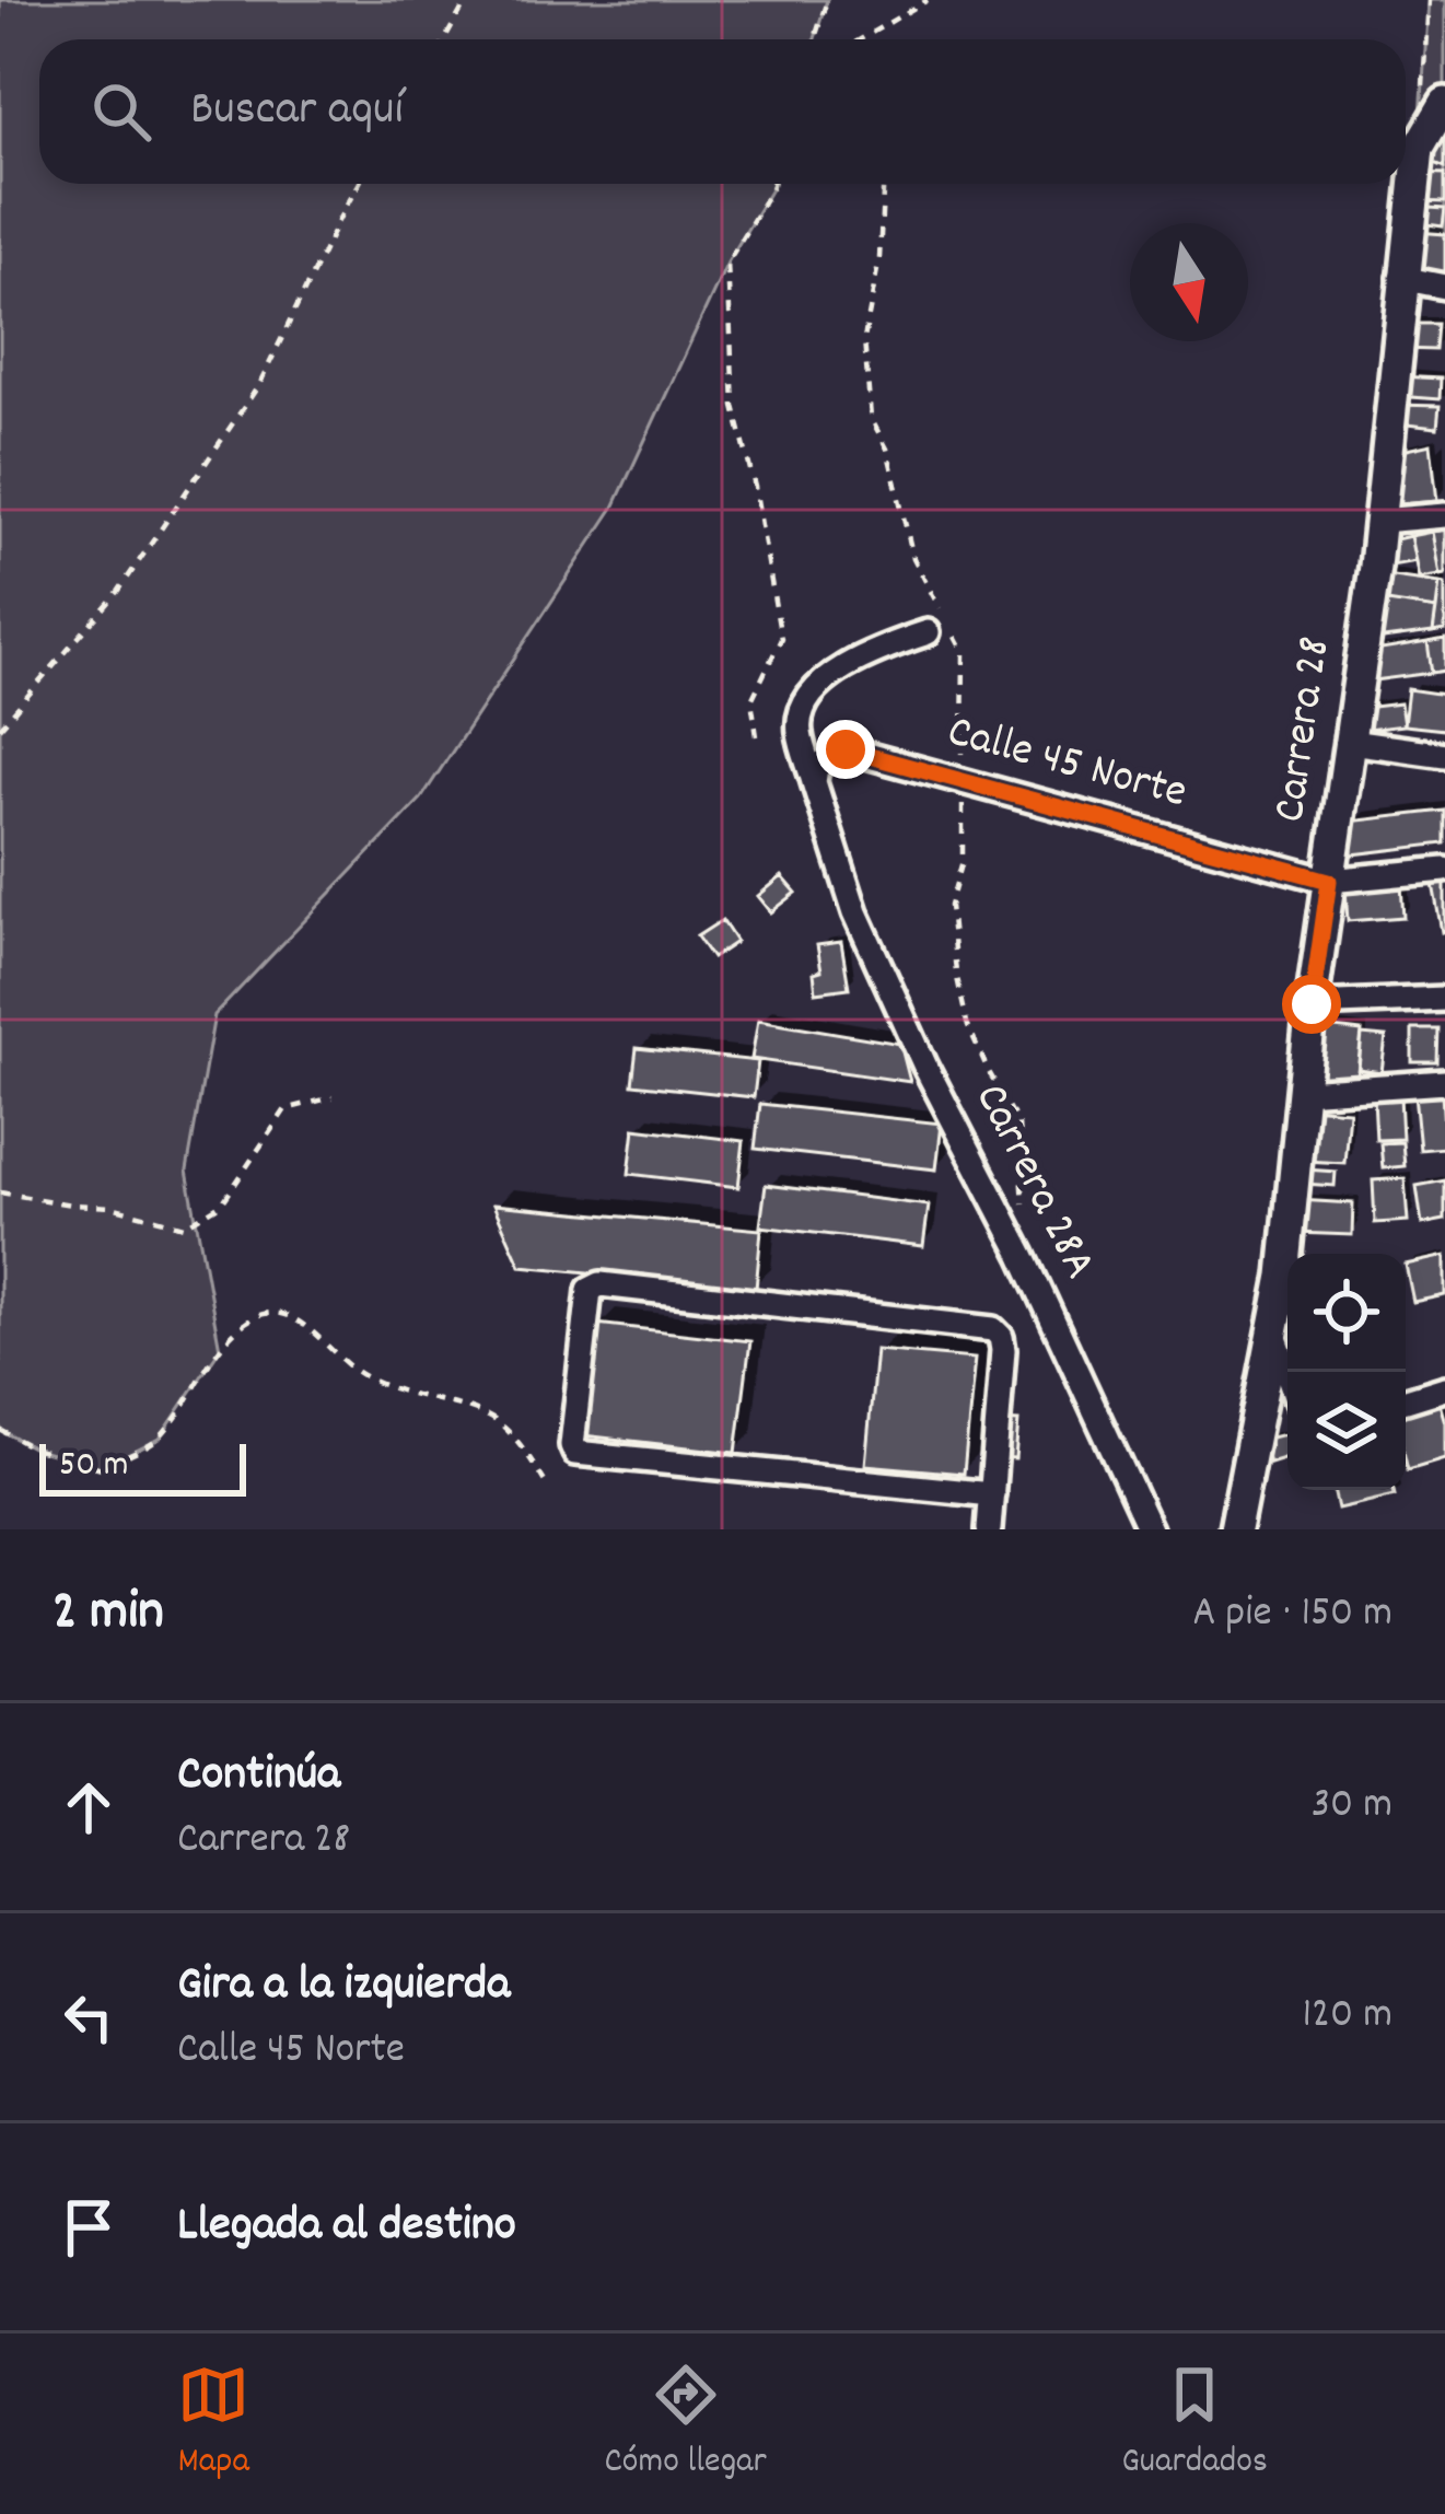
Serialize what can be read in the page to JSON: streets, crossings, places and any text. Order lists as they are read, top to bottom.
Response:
{
  "streets": {
    "street": ["Carrera 28", "Calle 45 Norte", "Carrera 28A"]
  },
  "crossings": [
    ["Carrera 28", "Calle 45 Norte"],
    ["Calle 45 Norte", "Carrera 28A"]
  ],
  "scale_bar": "50 m",
  "north": "bottom",
  "page": {
    "search": "Buscar aquí",
    "scale": "50 m",
    "heading": ["2 min", "A pie · 150 m"],
    "list": [
      ["Continúa", "Carrera 28", "30 m"],
      ["Gira a la izquierda", "Calle 45 Norte", "120 m"],
      "Llegada al destino"
    ],
    "nav": ["Mapa", "Cómo llegar", "Guardados"]
  }
}
